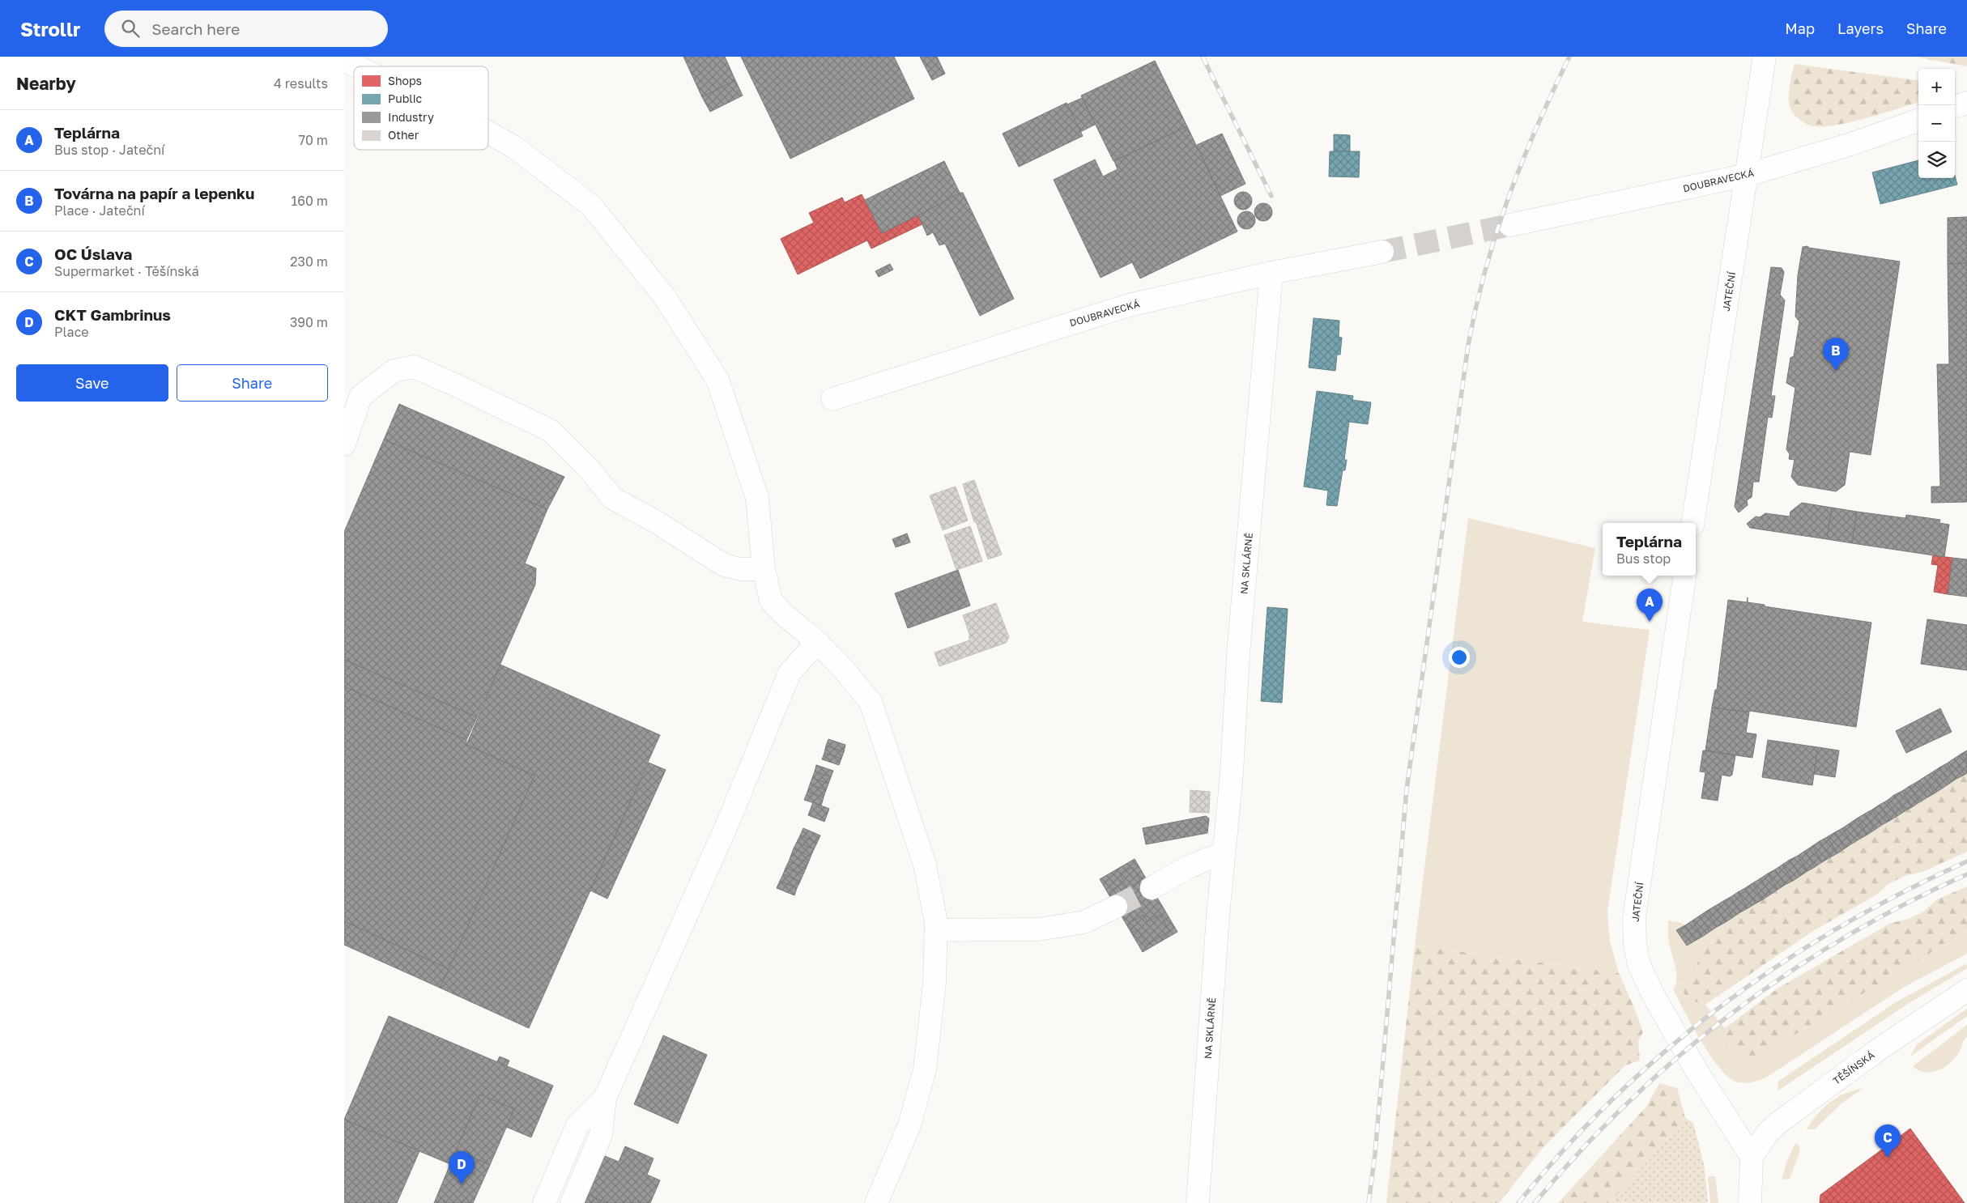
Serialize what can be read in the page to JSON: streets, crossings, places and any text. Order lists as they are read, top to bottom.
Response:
{
  "streets": {
    "street": [
      "DOUBRAVECKÁ",
      "JATEČNÍ",
      "NA SKLÁRNĚ",
      "TĚŠÍNSKÁ"
    ]
  },
  "crossings": [
    ["DOUBRAVECKÁ", "JATEČNÍ"],
    ["DOUBRAVECKÁ", "NA SKLÁRNĚ"],
    ["JATEČNÍ", "TĚŠÍNSKÁ"]
  ],
  "legend": [
    "Shops",
    "Public",
    "Industry",
    "Other"
  ],
  "page": {
    "header": "Strollr",
    "search": "Search here",
    "nav": ["Map", "Layers", "Share"],
    "heading": ["Nearby", "4 results"],
    "map_buttons": ["+", "−"],
    "list": [
      {
        "mark": "A",
        "name": "Teplárna",
        "note": "Bus stop · Jateční",
        "value": "70 m"
      },
      {
        "mark": "B",
        "name": "Továrna na papír a lepenku",
        "note": "Place · Jateční",
        "value": "160 m"
      },
      {
        "mark": "C",
        "name": "OC Úslava",
        "note": "Supermarket · Těšínská",
        "value": "230 m"
      },
      {
        "mark": "D",
        "name": "CKT Gambrinus",
        "note": "Place",
        "value": "390 m"
      }
    ],
    "pins": [
      "B",
      "A",
      "C",
      "D"
    ],
    "buttons": ["Save", "Share"],
    "popup": ["Teplárna", "Bus stop"]
  }
}
